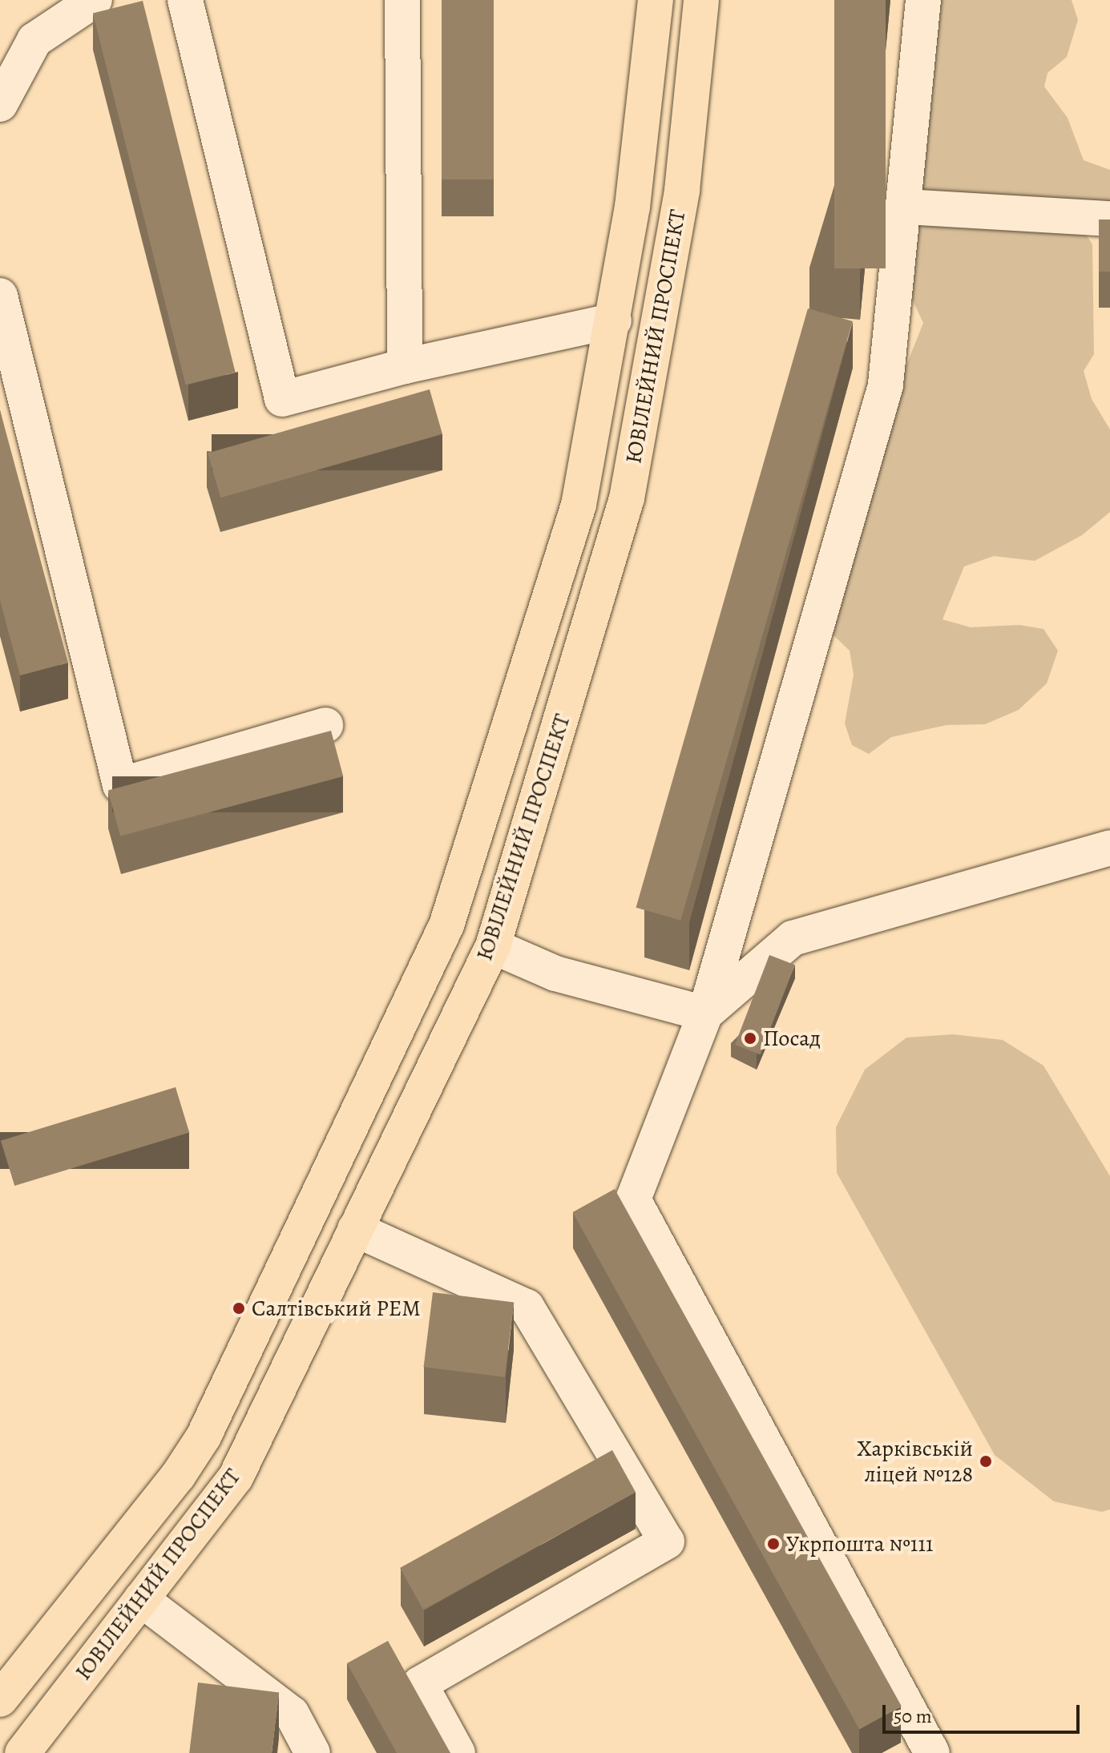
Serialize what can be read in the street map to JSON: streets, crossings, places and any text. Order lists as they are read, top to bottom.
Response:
{
  "streets": {
    "main road": ["ЮВІЛЕЙНИЙ ПРОСПЕКТ"]
  },
  "places": [
    "Посад",
    "Салтівський РЕМ",
    "Харківській ліцей №128",
    "Укрпошта №111"
  ],
  "scale_bar": "50 m"
}
